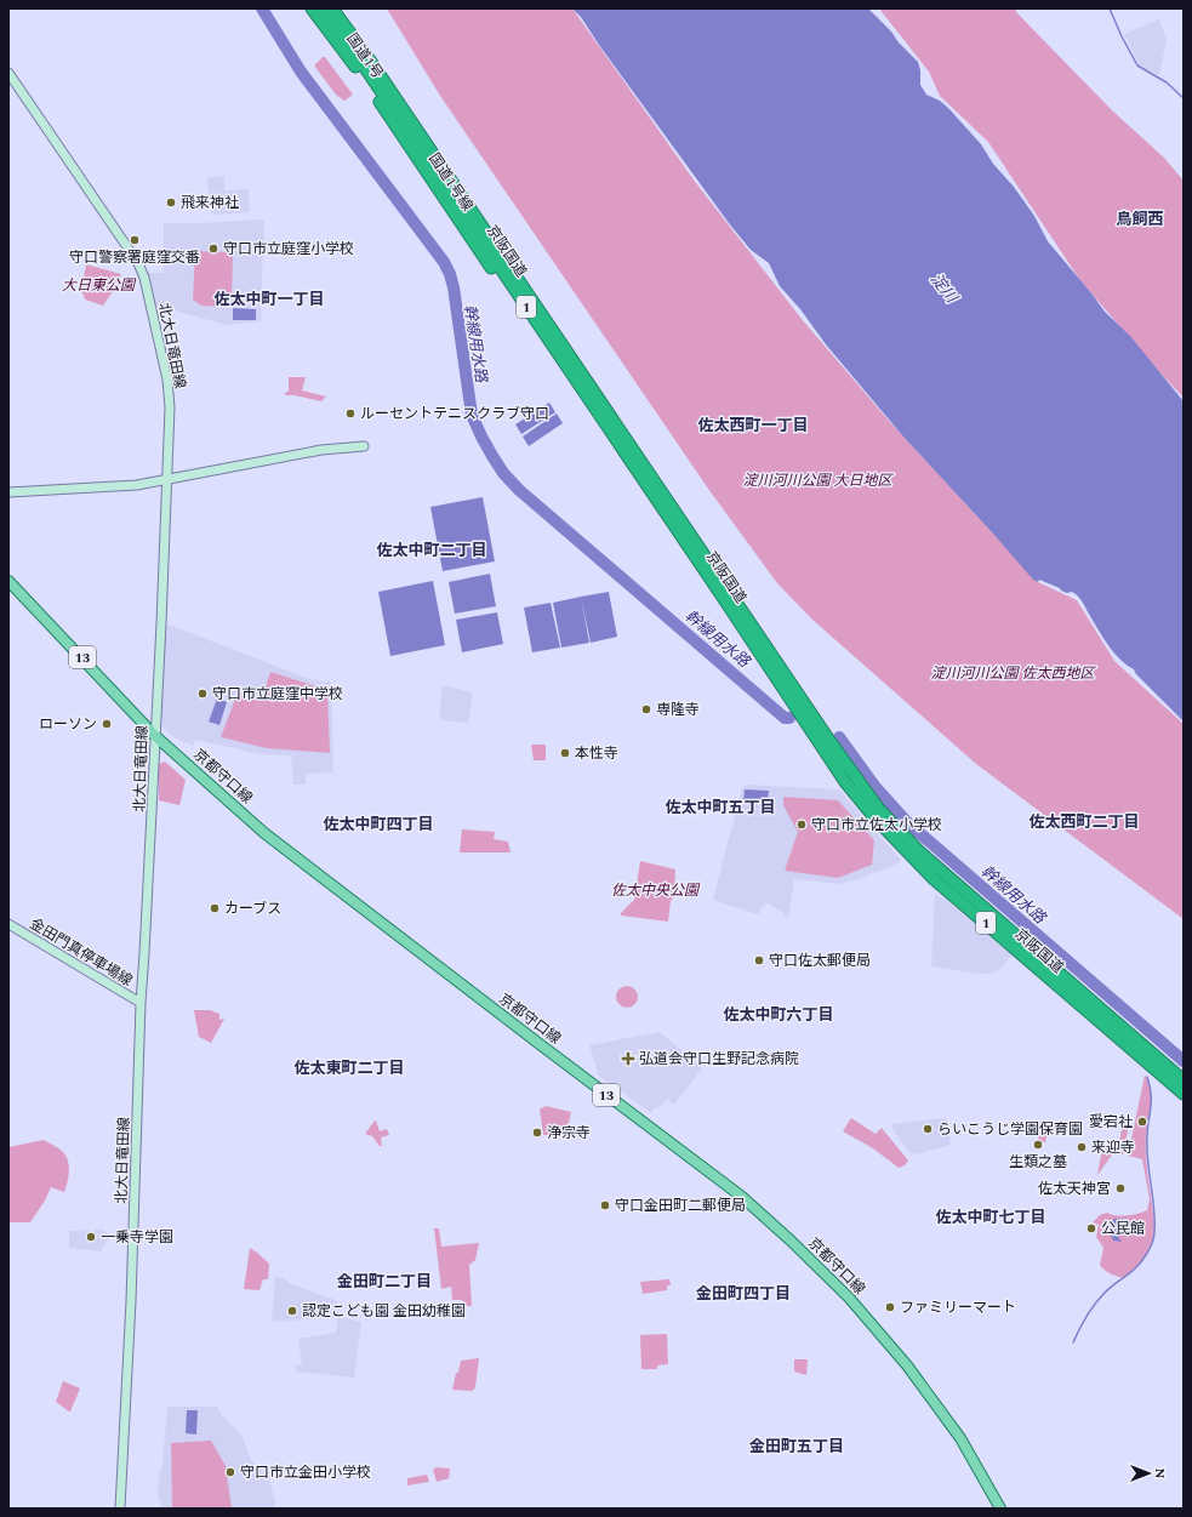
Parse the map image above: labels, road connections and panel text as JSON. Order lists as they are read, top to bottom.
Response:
{
  "streets": {
    "highway": [
      "国道1号",
      "国道1号線",
      "京阪国道",
      "1"
    ],
    "main road": [
      "北大日竜田線",
      "13",
      "京都守口線",
      "金田門真停車場線"
    ]
  },
  "crossings": [
    ["国道1号", "国道1号線"],
    ["国道1号線", "京阪国道"],
    ["北大日竜田線", "京都守口線"],
    ["北大日竜田線", "金田門真停車場線"]
  ],
  "districts": [
    "鳥飼西",
    "佐太中町一丁目",
    "佐太西町一丁目",
    "佐太中町二丁目",
    "佐太中町五丁目",
    "佐太西町二丁目",
    "佐太中町四丁目",
    "佐太中町六丁目",
    "佐太東町二丁目",
    "佐太中町七丁目",
    "金田町二丁目",
    "金田町四丁目",
    "金田町五丁目"
  ],
  "water": ["淀川", "幹線用水路"],
  "parks": [
    "大日東公園",
    "淀川河川公園 大日地区",
    "淀川河川公園 佐太西地区",
    "佐太中央公園"
  ],
  "places": {
    "other": [
      "飛来神社",
      "守口警察署庭窪交番",
      "守口市立庭窪小学校",
      "ルーセントテニスクラブ守口",
      "守口市立庭窪中学校",
      "専隆寺",
      "ローソン",
      "本性寺",
      "守口市立佐太小学校",
      "カーブス",
      "守口佐太郵便局",
      "愛宕社",
      "らいこうじ学園保育園",
      "浄宗寺",
      "生類之墓",
      "来迎寺",
      "佐太天神宮",
      "守口金田町二郵便局",
      "公民館",
      "一乗寺学園",
      "ファミリーマート",
      "認定こども園 金田幼稚園",
      "守口市立金田小学校"
    ],
    "health": ["弘道会守口生野記念病院"]
  },
  "north": "right"
}
